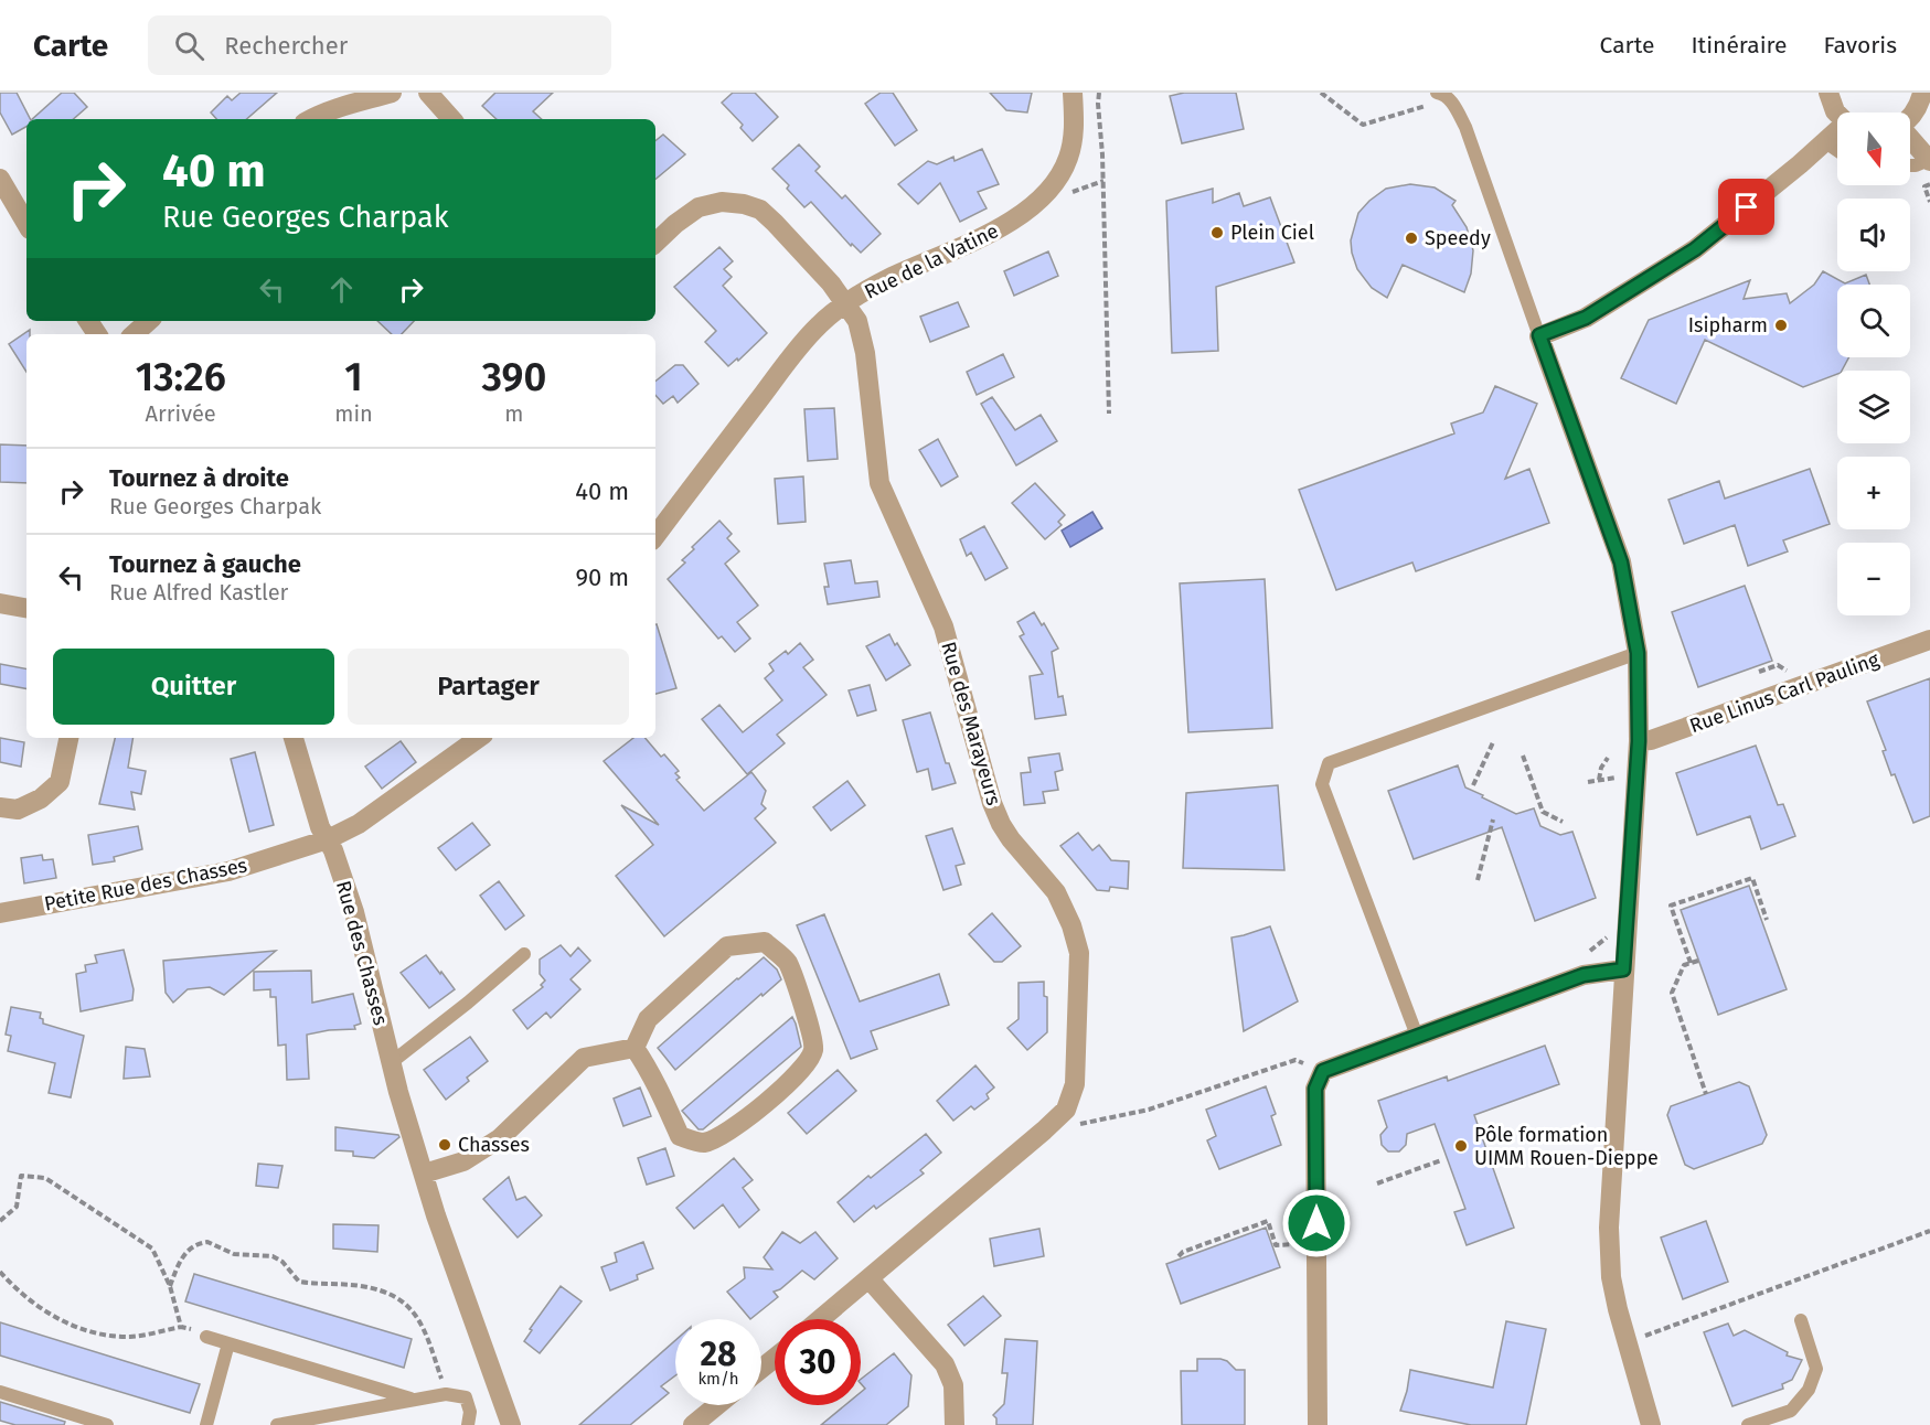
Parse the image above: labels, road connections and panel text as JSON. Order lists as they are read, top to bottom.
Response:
{
  "streets": {
    "street": [
      "Rue de la Vatine",
      "Rue Linus Carl Pauling",
      "Rue des Marayeurs",
      "Petite Rue des Chasses",
      "Rue des Chasses"
    ]
  },
  "crossings": [
    ["Rue de la Vatine", "Rue des Marayeurs"],
    ["Petite Rue des Chasses", "Rue des Chasses"]
  ],
  "places": [
    "Plein Ciel",
    "Speedy",
    "Isipharm",
    "Chasses",
    "Pôle formation UIMM Rouen-Dieppe"
  ],
  "north": "bottom",
  "page": {
    "header": "Carte",
    "search": "Rechercher",
    "nav": ["Carte", "Itinéraire", "Favoris"],
    "map_buttons": ["+", "−"],
    "turn": ["40 m", "Rue Georges Charpak"],
    "eta": [
      "13:26",
      "Arrivée",
      "1",
      "min",
      "390",
      "m"
    ],
    "list": [
      {
        "name": "Tournez à droite",
        "note": "Rue Georges Charpak",
        "value": "40 m"
      },
      {
        "name": "Tournez à gauche",
        "note": "Rue Alfred Kastler",
        "value": "90 m"
      }
    ],
    "buttons": ["Quitter", "Partager"],
    "speed": "28 km/h",
    "limit": "30"
  }
}
